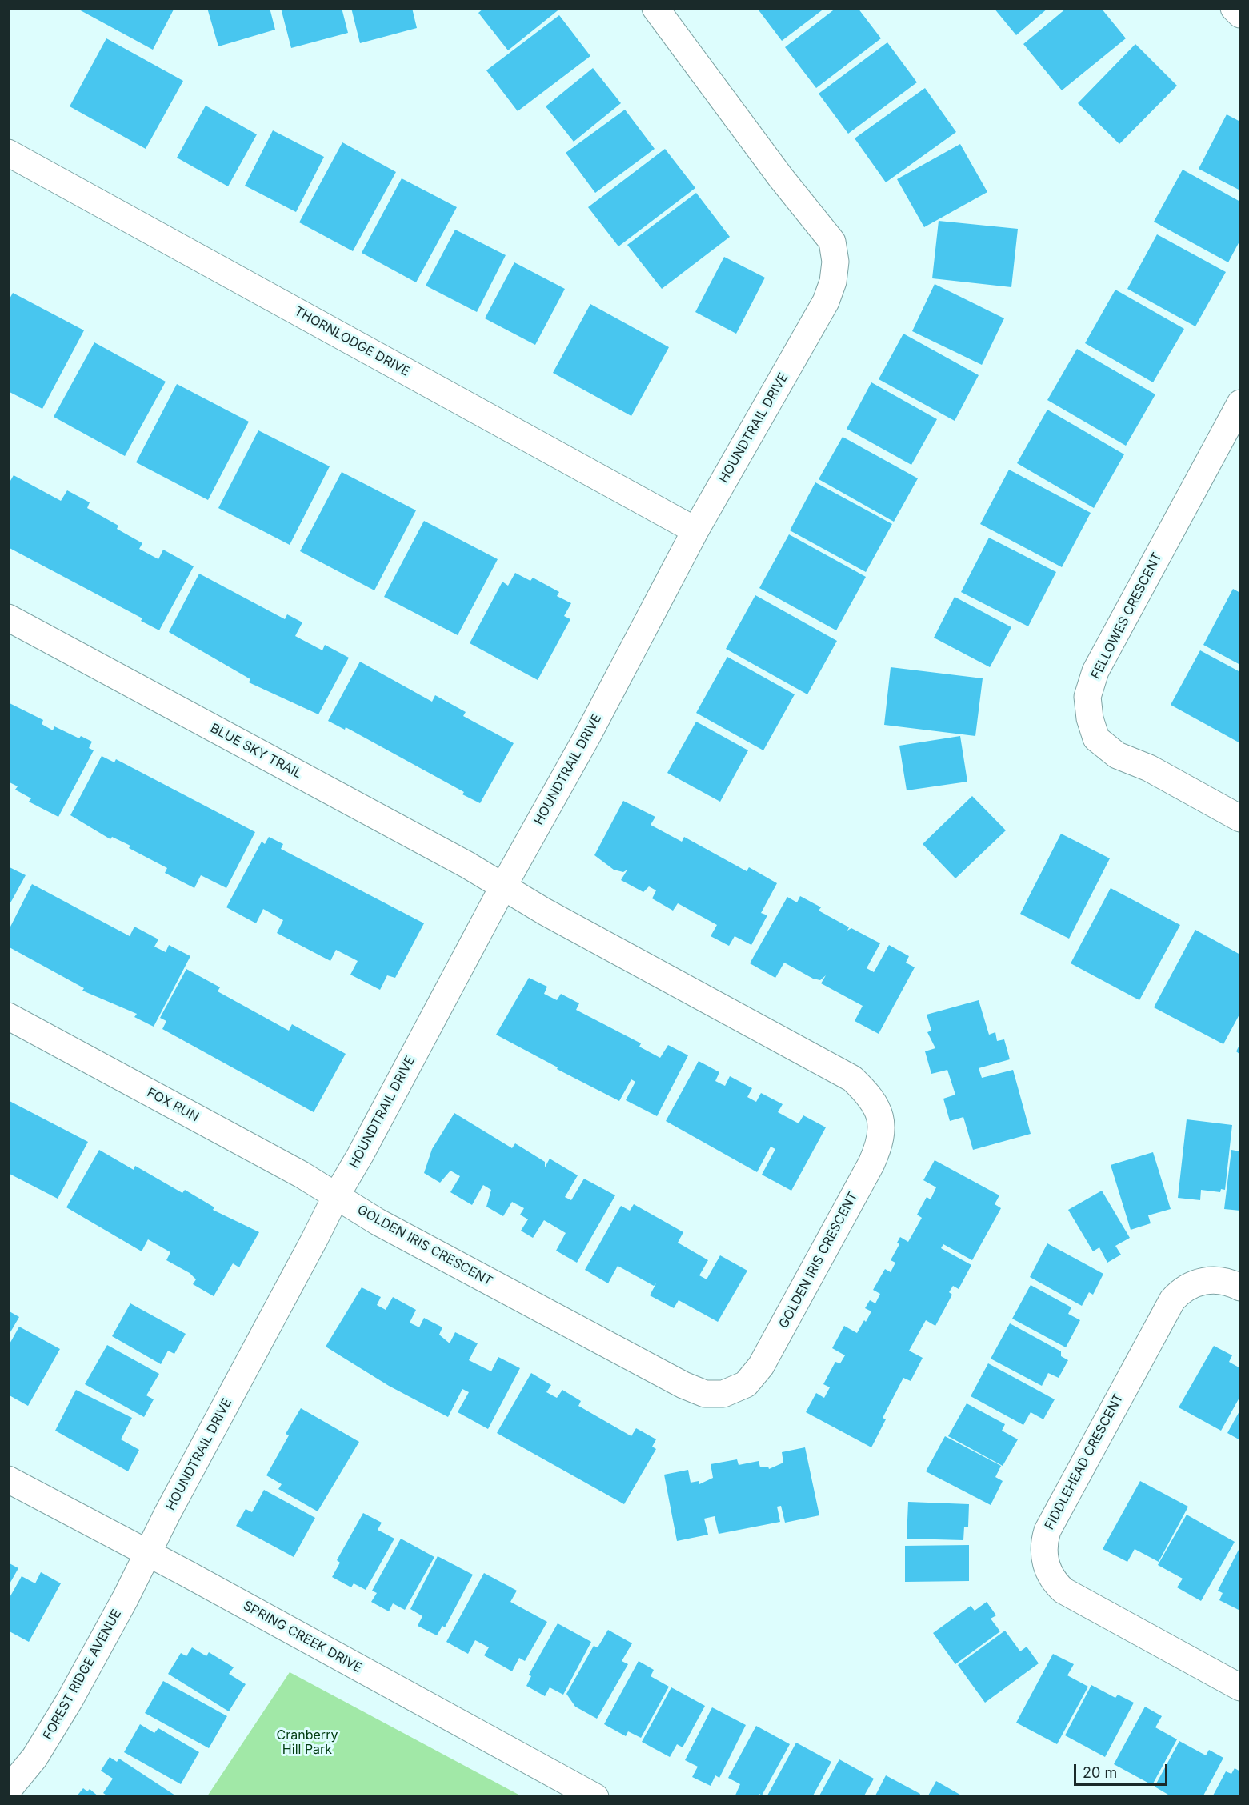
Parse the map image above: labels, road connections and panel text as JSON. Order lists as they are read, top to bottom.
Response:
{
  "streets": {
    "street": [
      "THORNLODGE DRIVE",
      "HOUNDTRAIL DRIVE",
      "FELLOWES CRESCENT",
      "BLUE SKY TRAIL",
      "FOX RUN",
      "GOLDEN IRIS CRESCENT",
      "FIDDLEHEAD CRESCENT",
      "SPRING CREEK DRIVE",
      "FOREST RIDGE AVENUE"
    ]
  },
  "crossings": [
    ["THORNLODGE DRIVE", "HOUNDTRAIL DRIVE"],
    ["HOUNDTRAIL DRIVE", "BLUE SKY TRAIL"],
    ["HOUNDTRAIL DRIVE", "FOX RUN"],
    ["HOUNDTRAIL DRIVE", "GOLDEN IRIS CRESCENT"],
    ["HOUNDTRAIL DRIVE", "SPRING CREEK DRIVE"],
    ["HOUNDTRAIL DRIVE", "FOREST RIDGE AVENUE"],
    ["BLUE SKY TRAIL", "GOLDEN IRIS CRESCENT"],
    ["FOX RUN", "GOLDEN IRIS CRESCENT"],
    ["SPRING CREEK DRIVE", "FOREST RIDGE AVENUE"]
  ],
  "parks": ["Cranberry Hill Park"],
  "scale_bar": "20 m"
}
